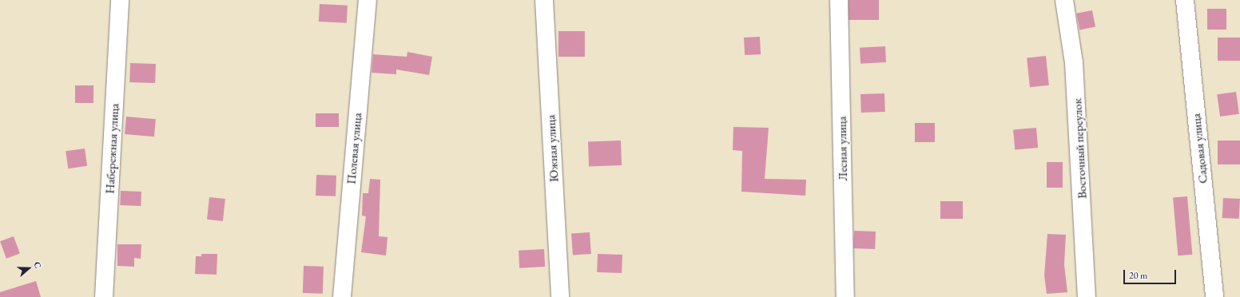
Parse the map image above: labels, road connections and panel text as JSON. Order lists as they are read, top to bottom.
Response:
{
  "streets": {
    "street": [
      "Набережная улица",
      "Полевая улица",
      "Южная улица",
      "Лесная улица",
      "Восточный переулок",
      "Садовая улица"
    ]
  },
  "scale_bar": "20 m",
  "north": "right"
}
